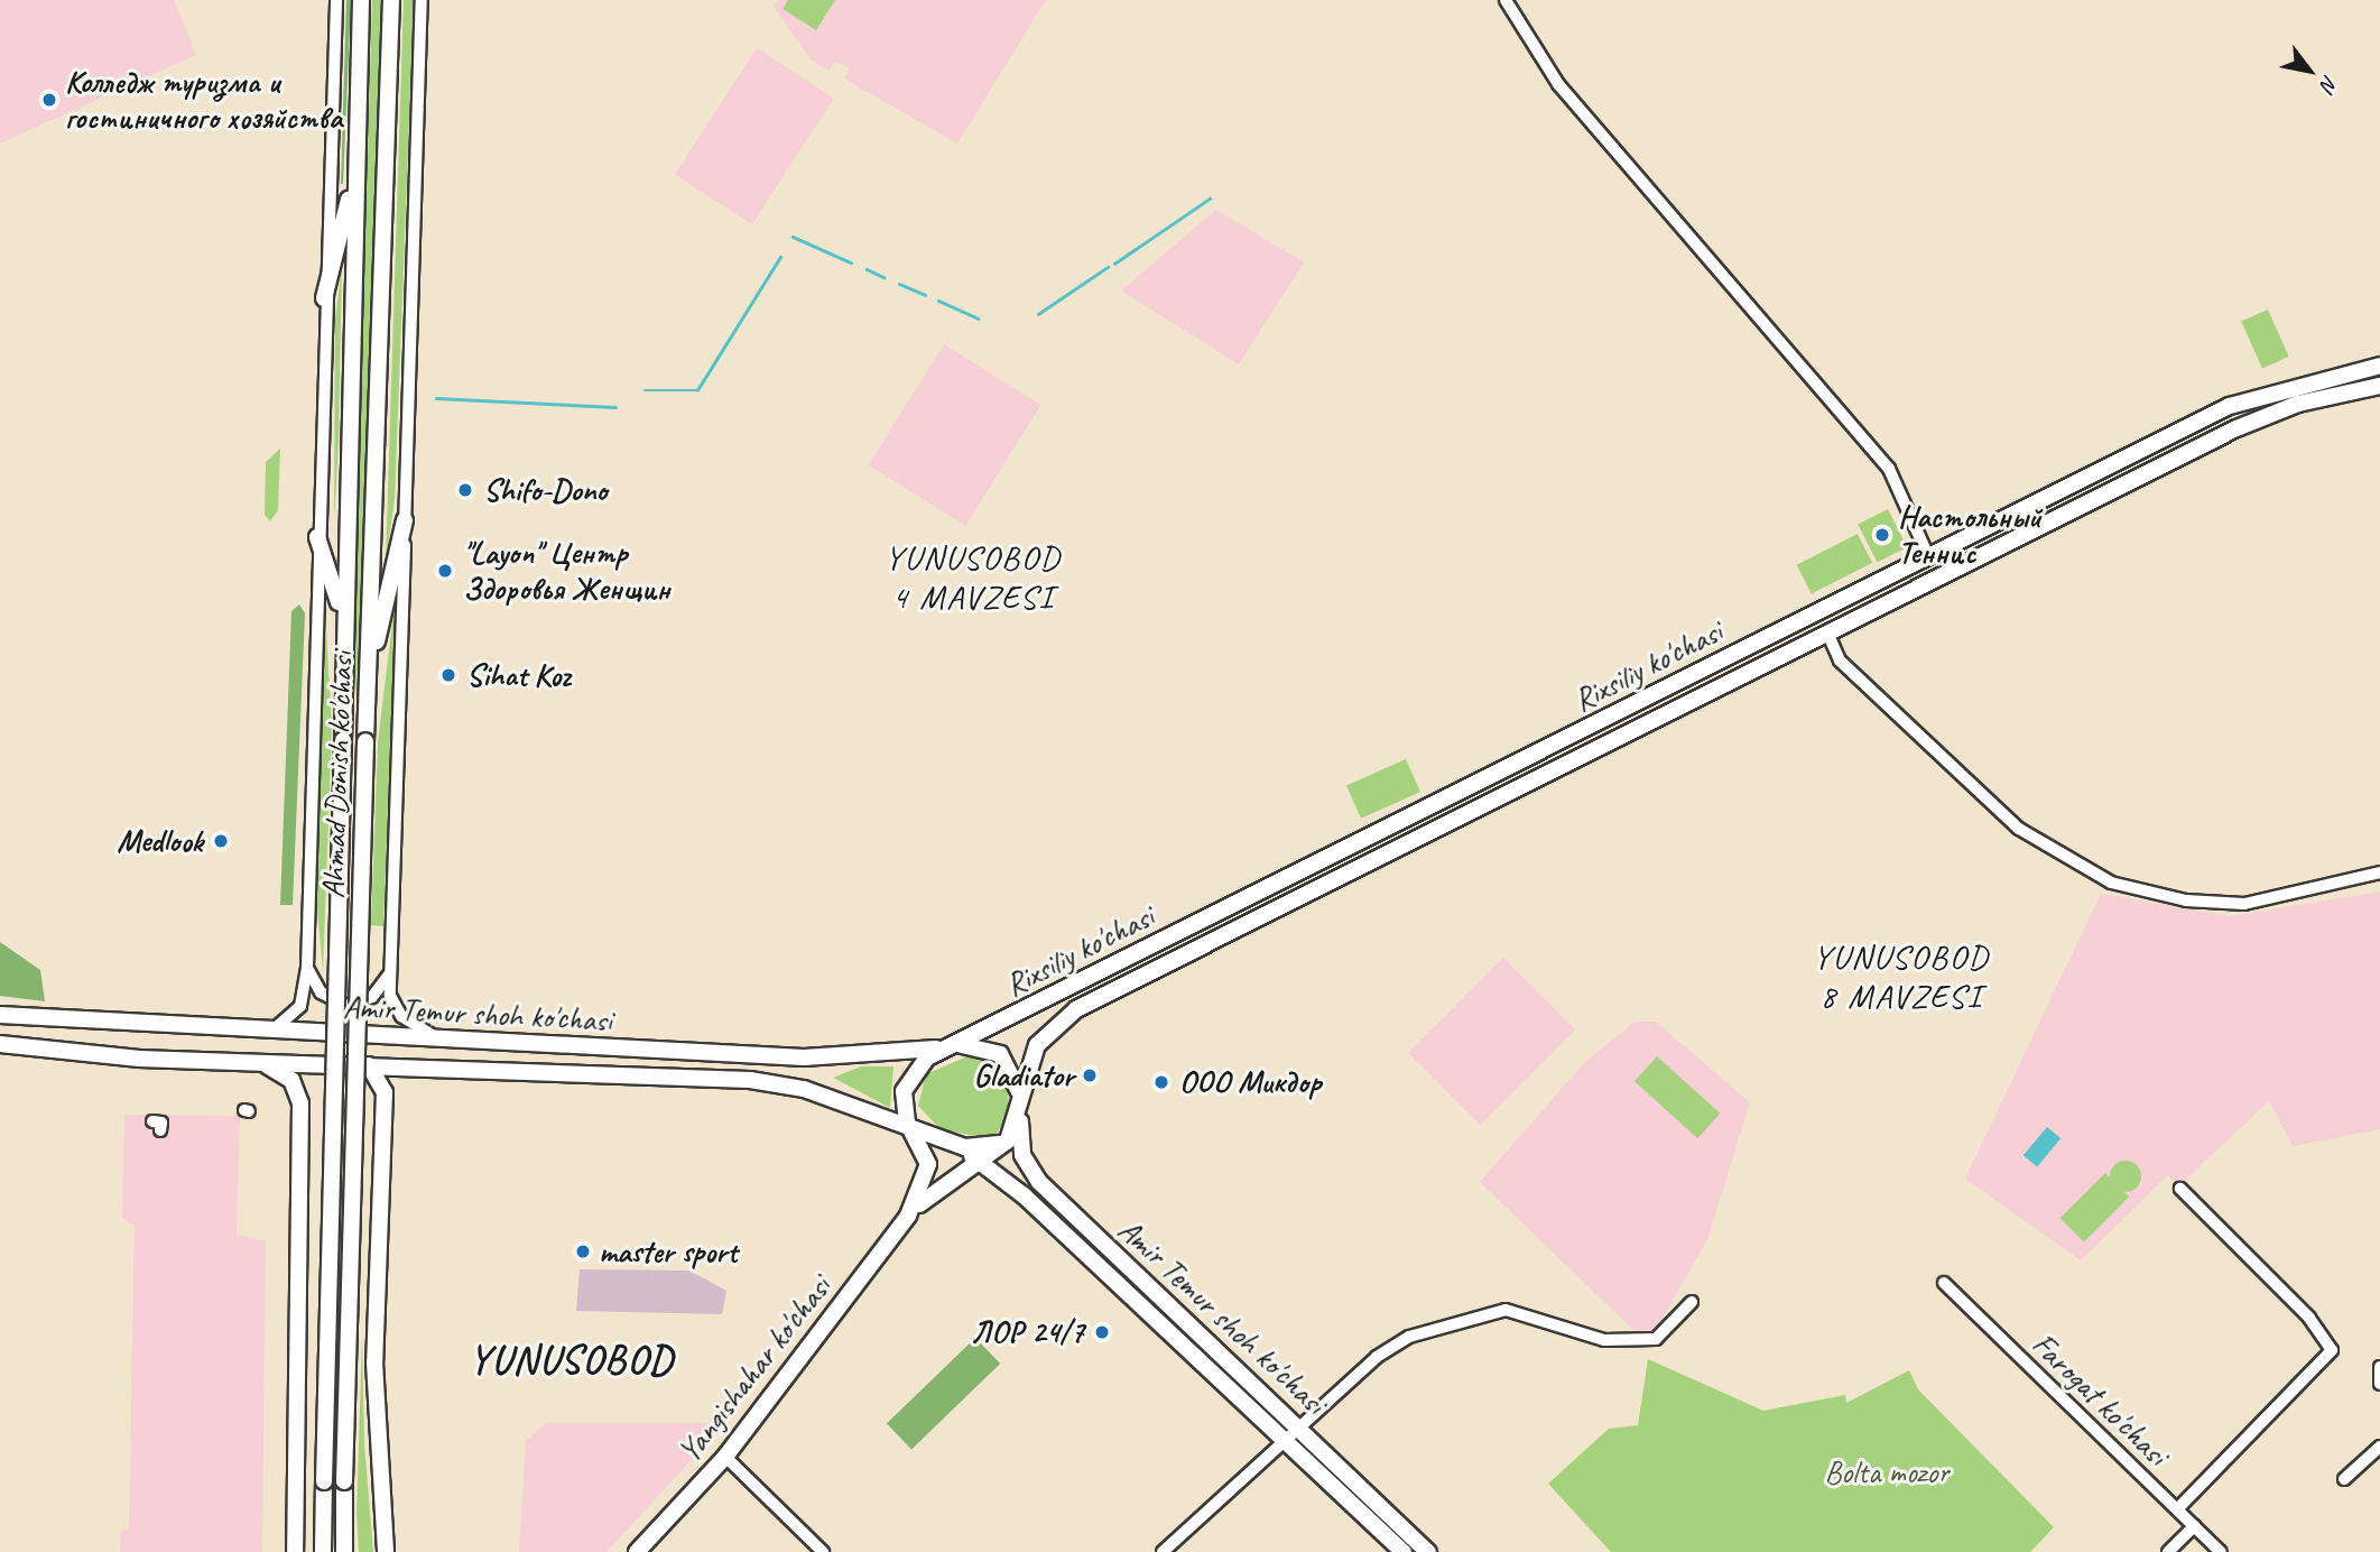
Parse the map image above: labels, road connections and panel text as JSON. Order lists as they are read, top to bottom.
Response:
{
  "streets": {
    "main road": [
      "Rixsiliy ko'chasi",
      "Ahmad Donish ko'chasi",
      "Amir Temur shoh ko'chasi",
      "Yangishahar ko'chasi"
    ],
    "street": ["Farogat ko'chasi"]
  },
  "crossings": [
    ["Rixsiliy ko'chasi", "Amir Temur shoh ko'chasi"],
    ["Rixsiliy ko'chasi", "Yangishahar ko'chasi"],
    ["Ahmad Donish ko'chasi", "Amir Temur shoh ko'chasi"],
    ["Amir Temur shoh ko'chasi", "Yangishahar ko'chasi"]
  ],
  "districts": ["YUNUSOBOD 4 MAVZESI", "YUNUSOBOD 8 MAVZESI", "YUNUSOBOD"],
  "parks": ["Bolta mozor"],
  "places": [
    "Колледж туризма и гостиничного хозяйства",
    "Shifo-Dono",
    "Настольный Теннис",
    "\"Layon\" Центр Здоровья Женщин",
    "Sihat Koz",
    "Medlook",
    "Gladiator",
    "ООО Микдор",
    "master sport",
    "ЛОР 24/7"
  ],
  "north": "bottom right"
}
